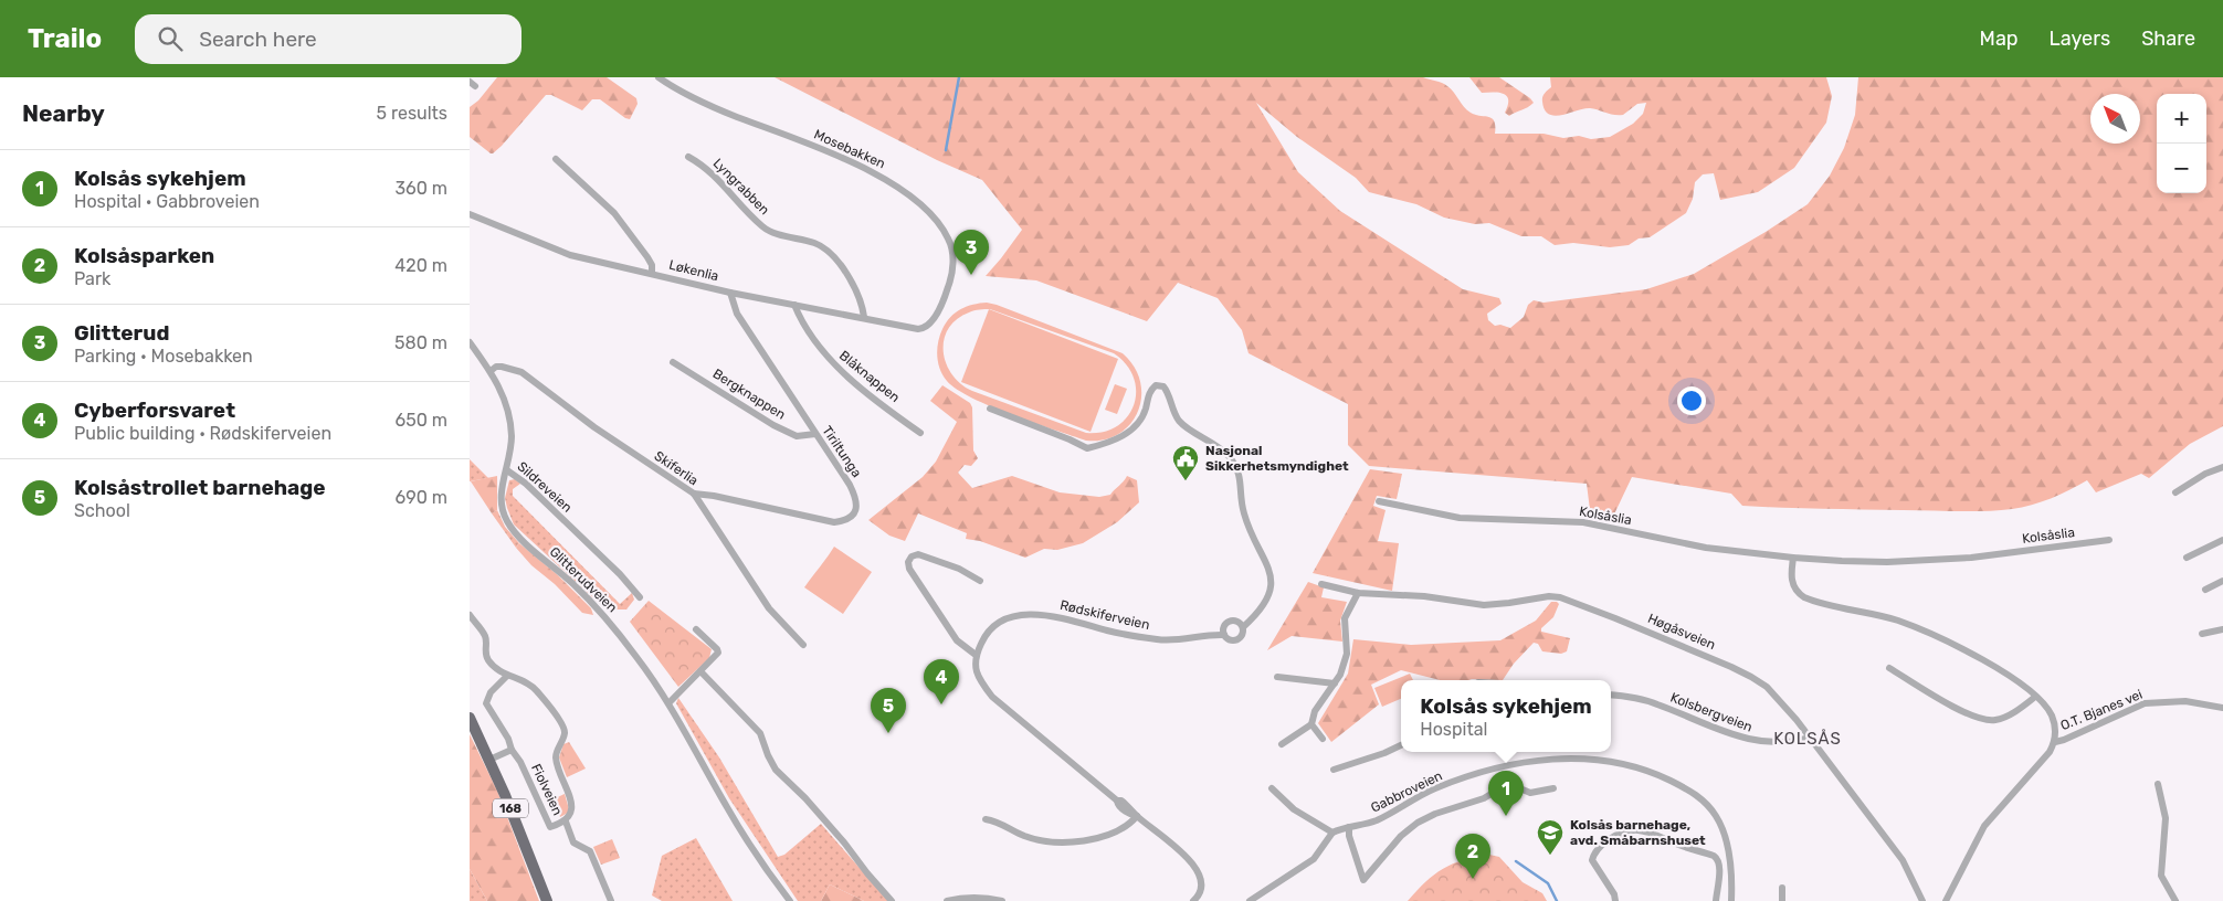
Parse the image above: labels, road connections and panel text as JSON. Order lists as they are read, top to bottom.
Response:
{
  "streets": {
    "main road": ["168"],
    "street": [
      "Mosebakken",
      "Lyngrabben",
      "Løkenlia",
      "Blåknappen",
      "Bergknappen",
      "Tiriltunga",
      "Skiferlia",
      "Sildreveien",
      "Kolsåslia",
      "Glitterudveien",
      "Rødskiferveien",
      "Høgåsveien",
      "O.T. Bjanes vei",
      "Kolsbergveien",
      "Fiolveien",
      "Gabbroveien"
    ]
  },
  "crossings": [
    ["Mosebakken", "Løkenlia"],
    ["Lyngrabben", "Løkenlia"],
    ["Løkenlia", "Blåknappen"],
    ["Løkenlia", "Tiriltunga"],
    ["Bergknappen", "Tiriltunga"],
    ["Tiriltunga", "Skiferlia"],
    ["Skiferlia", "Sildreveien"],
    ["Sildreveien", "Glitterudveien"],
    ["Høgåsveien", "Kolsbergveien"]
  ],
  "districts": ["KOLSÅS"],
  "places": {
    "public building": ["Nasjonal Sikkerhetsmyndighet"],
    "school or university": ["Kolsås barnehage, avd. Småbarnshuset"]
  },
  "north": "top left",
  "page": {
    "header": "Trailo",
    "search": "Search here",
    "nav": ["Map", "Layers", "Share"],
    "heading": ["Nearby", "5 results"],
    "map_buttons": ["+", "−"],
    "list": [
      {
        "mark": "1",
        "name": "Kolsås sykehjem",
        "note": "Hospital · Gabbroveien",
        "value": "360 m"
      },
      {
        "mark": "2",
        "name": "Kolsåsparken",
        "note": "Park",
        "value": "420 m"
      },
      {
        "mark": "3",
        "name": "Glitterud",
        "note": "Parking · Mosebakken",
        "value": "580 m"
      },
      {
        "mark": "4",
        "name": "Cyberforsvaret",
        "note": "Public building · Rødskiferveien",
        "value": "650 m"
      },
      {
        "mark": "5",
        "name": "Kolsåstrollet barnehage",
        "note": "School",
        "value": "690 m"
      }
    ],
    "pins": [
      "3",
      "4",
      "5",
      "1",
      "2"
    ],
    "popup": ["Kolsås sykehjem", "Hospital"]
  }
}
